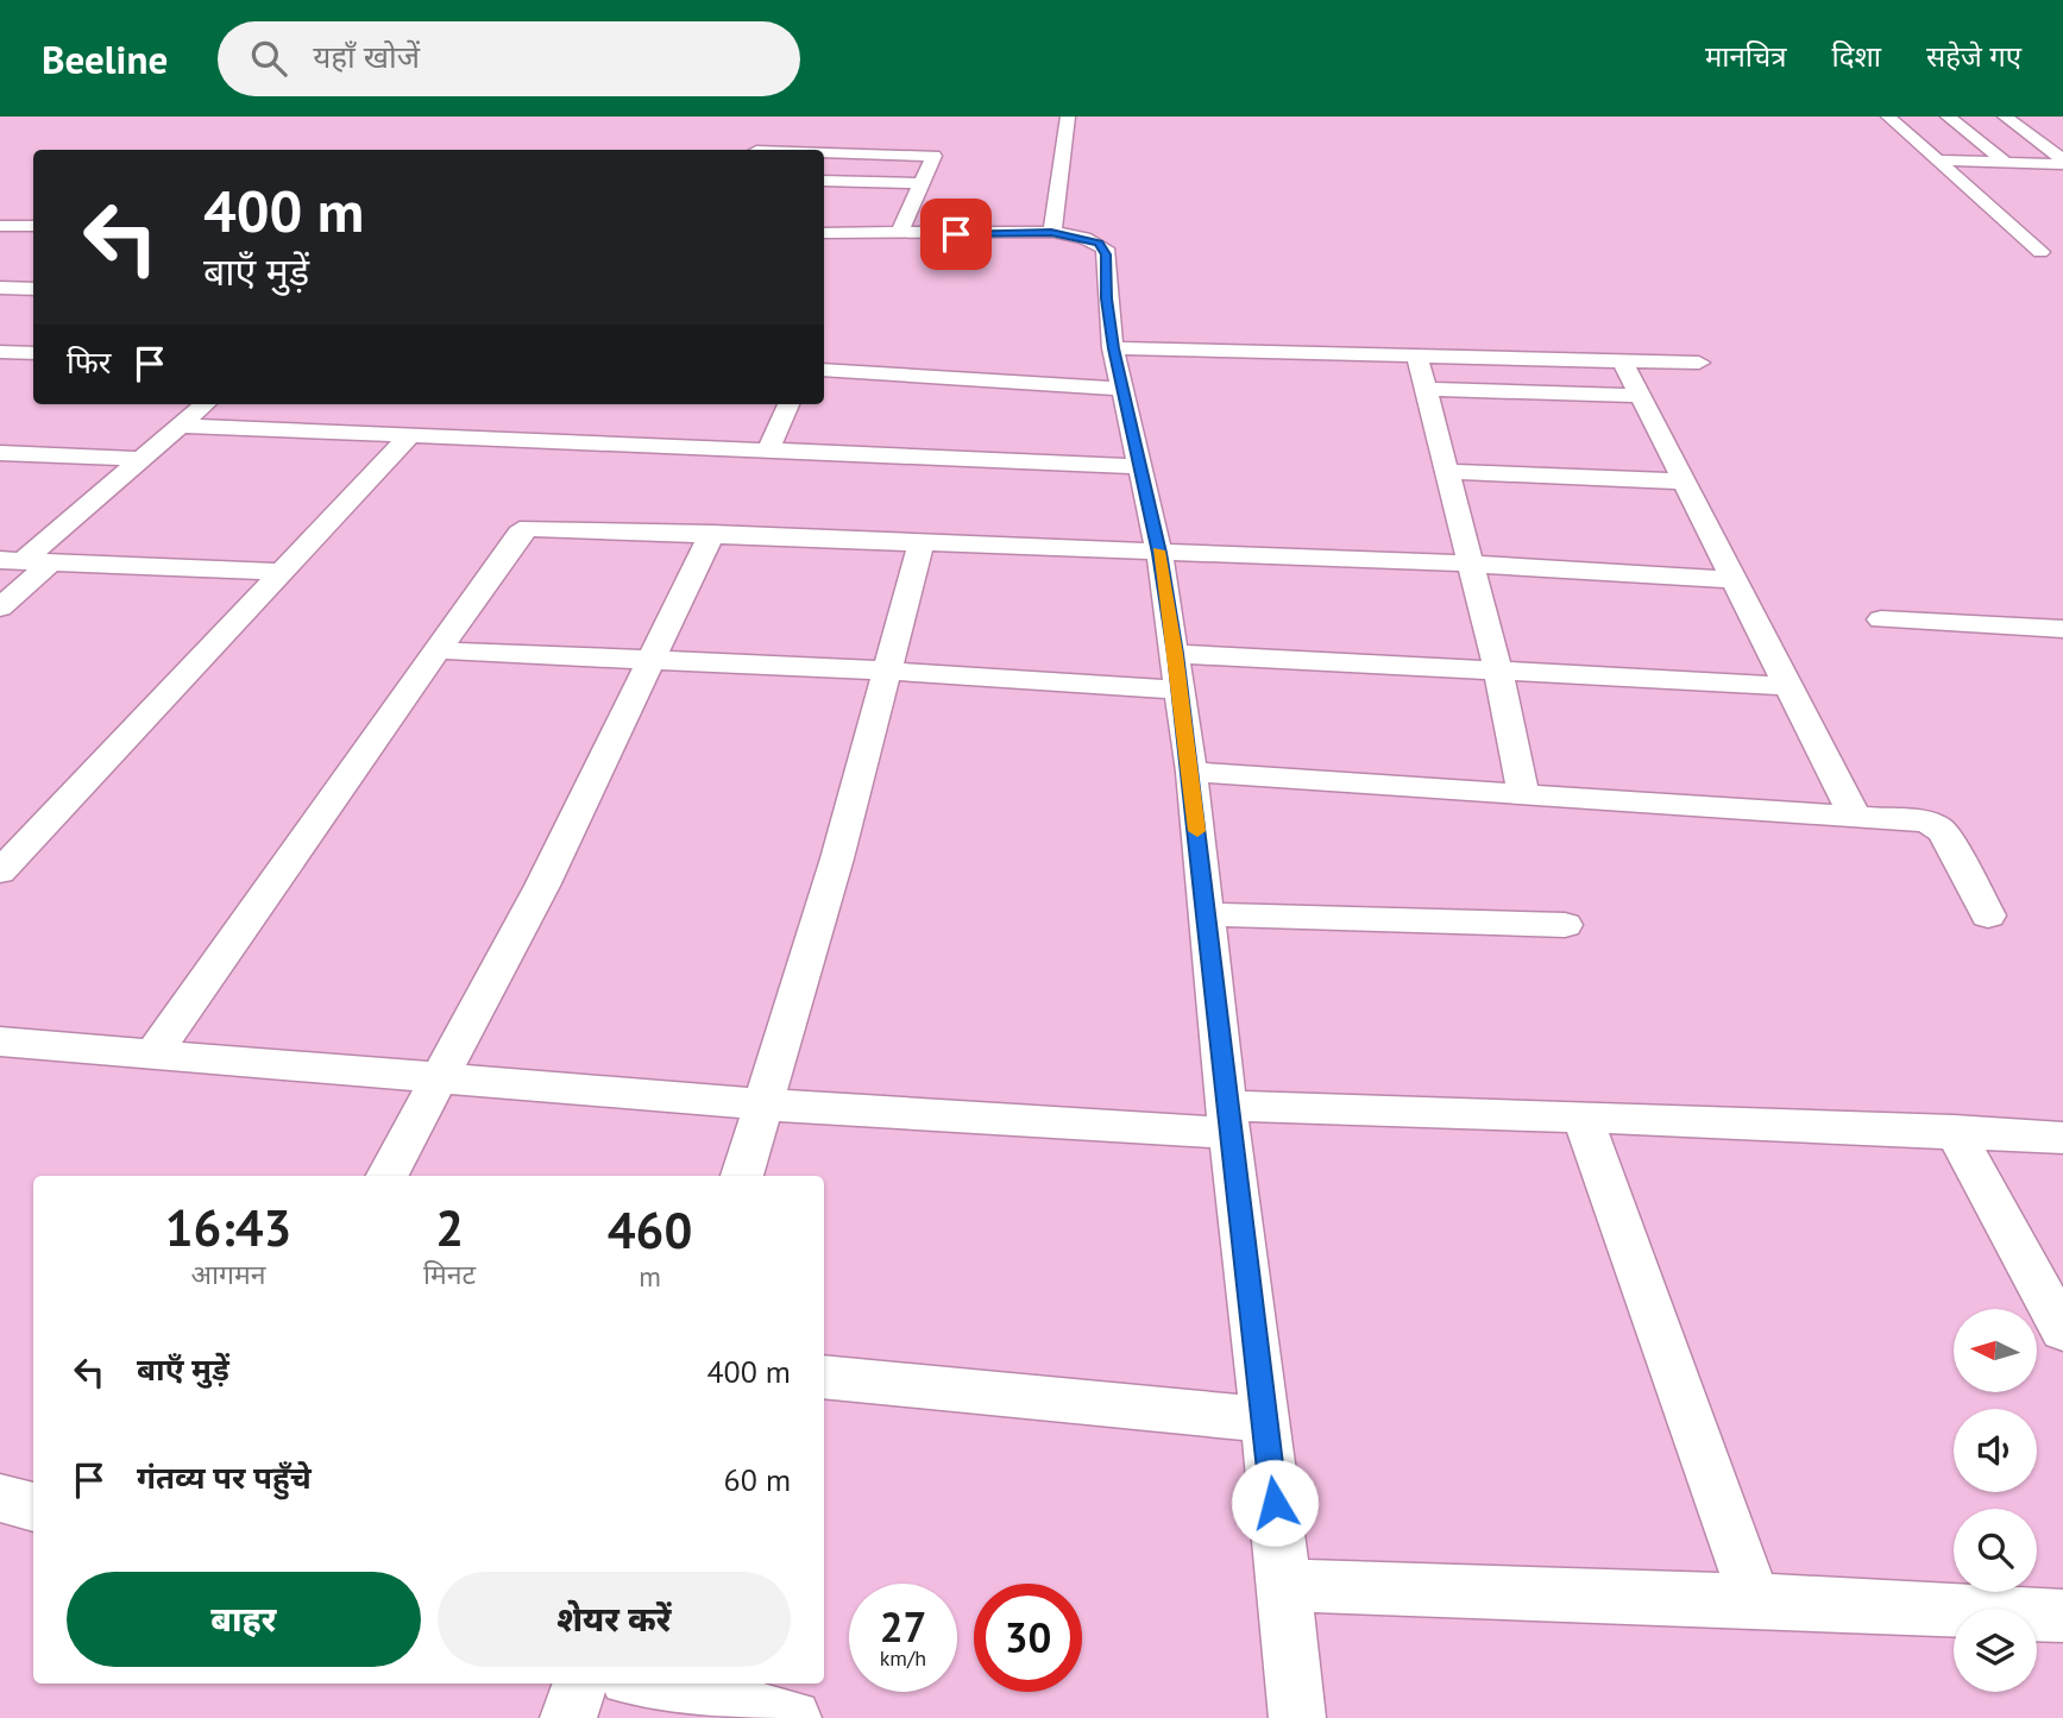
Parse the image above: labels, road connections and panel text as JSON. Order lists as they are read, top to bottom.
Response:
{
  "north": "left",
  "page": {
    "header": "Beeline",
    "search": "यहाँ खोजें",
    "nav": ["मानचित्र", "दिशा", "सहेजे गए"],
    "turn": ["400 m", "बाएँ मुड़ें"],
    "then": "फिर",
    "eta": [
      "16:43",
      "आगमन",
      "2",
      "मिनट",
      "460",
      "m"
    ],
    "list": [
      {
        "name": "बाएँ मुड़ें",
        "value": "400 m"
      },
      {
        "name": "गंतव्य पर पहुँचे",
        "value": "60 m"
      }
    ],
    "buttons": ["बाहर", "शेयर करें"],
    "speed": "27 km/h",
    "limit": "30"
  }
}
